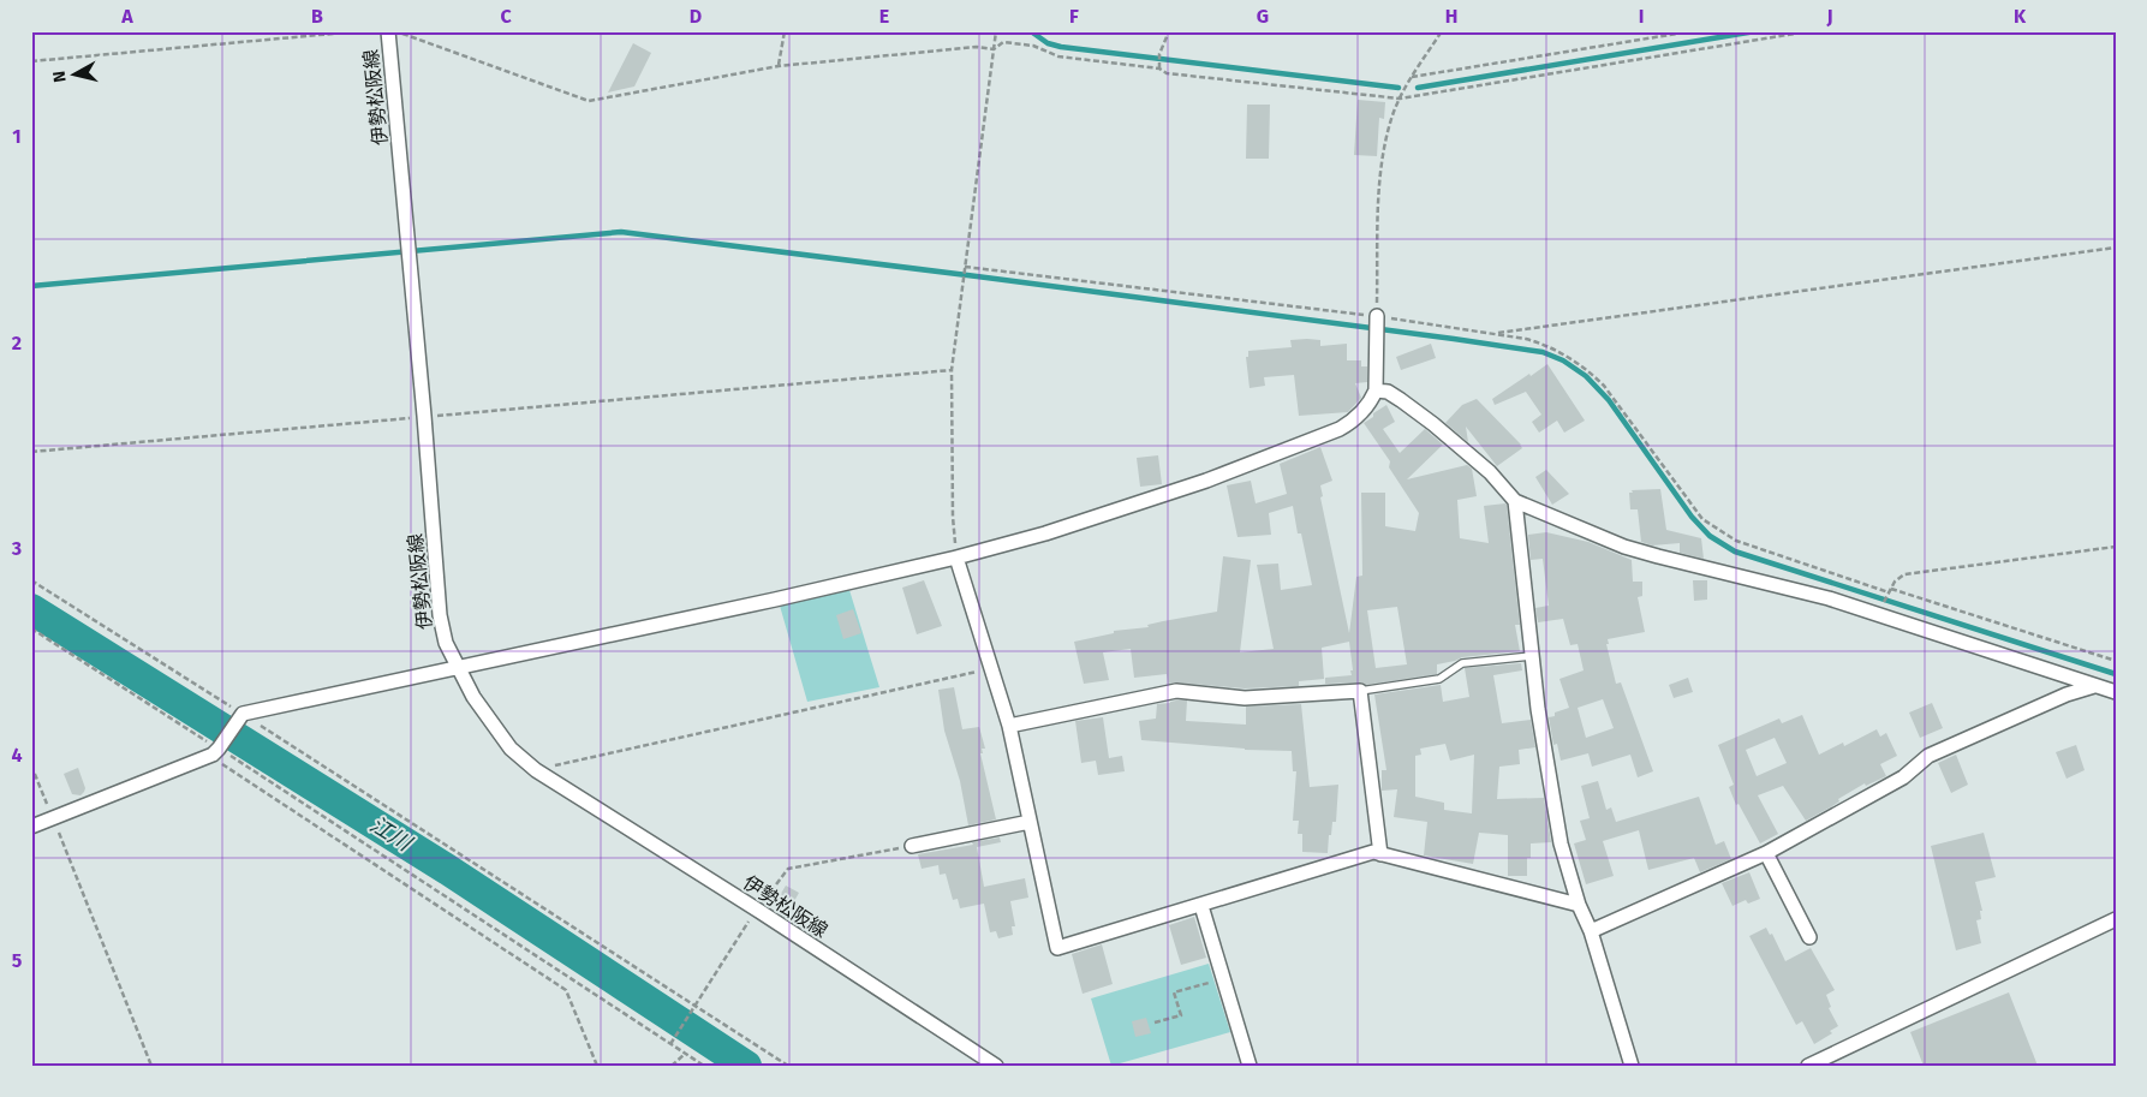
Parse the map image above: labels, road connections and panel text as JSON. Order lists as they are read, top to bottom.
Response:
{
  "streets": {
    "street": ["伊勢松阪線"]
  },
  "water": ["江川"],
  "north": "left",
  "grid": {
    "columns": [
      "A",
      "B",
      "C",
      "D",
      "E",
      "F",
      "G",
      "H",
      "I",
      "J",
      "K"
    ],
    "rows": [
      "1",
      "2",
      "3",
      "4",
      "5"
    ]
  }
}
